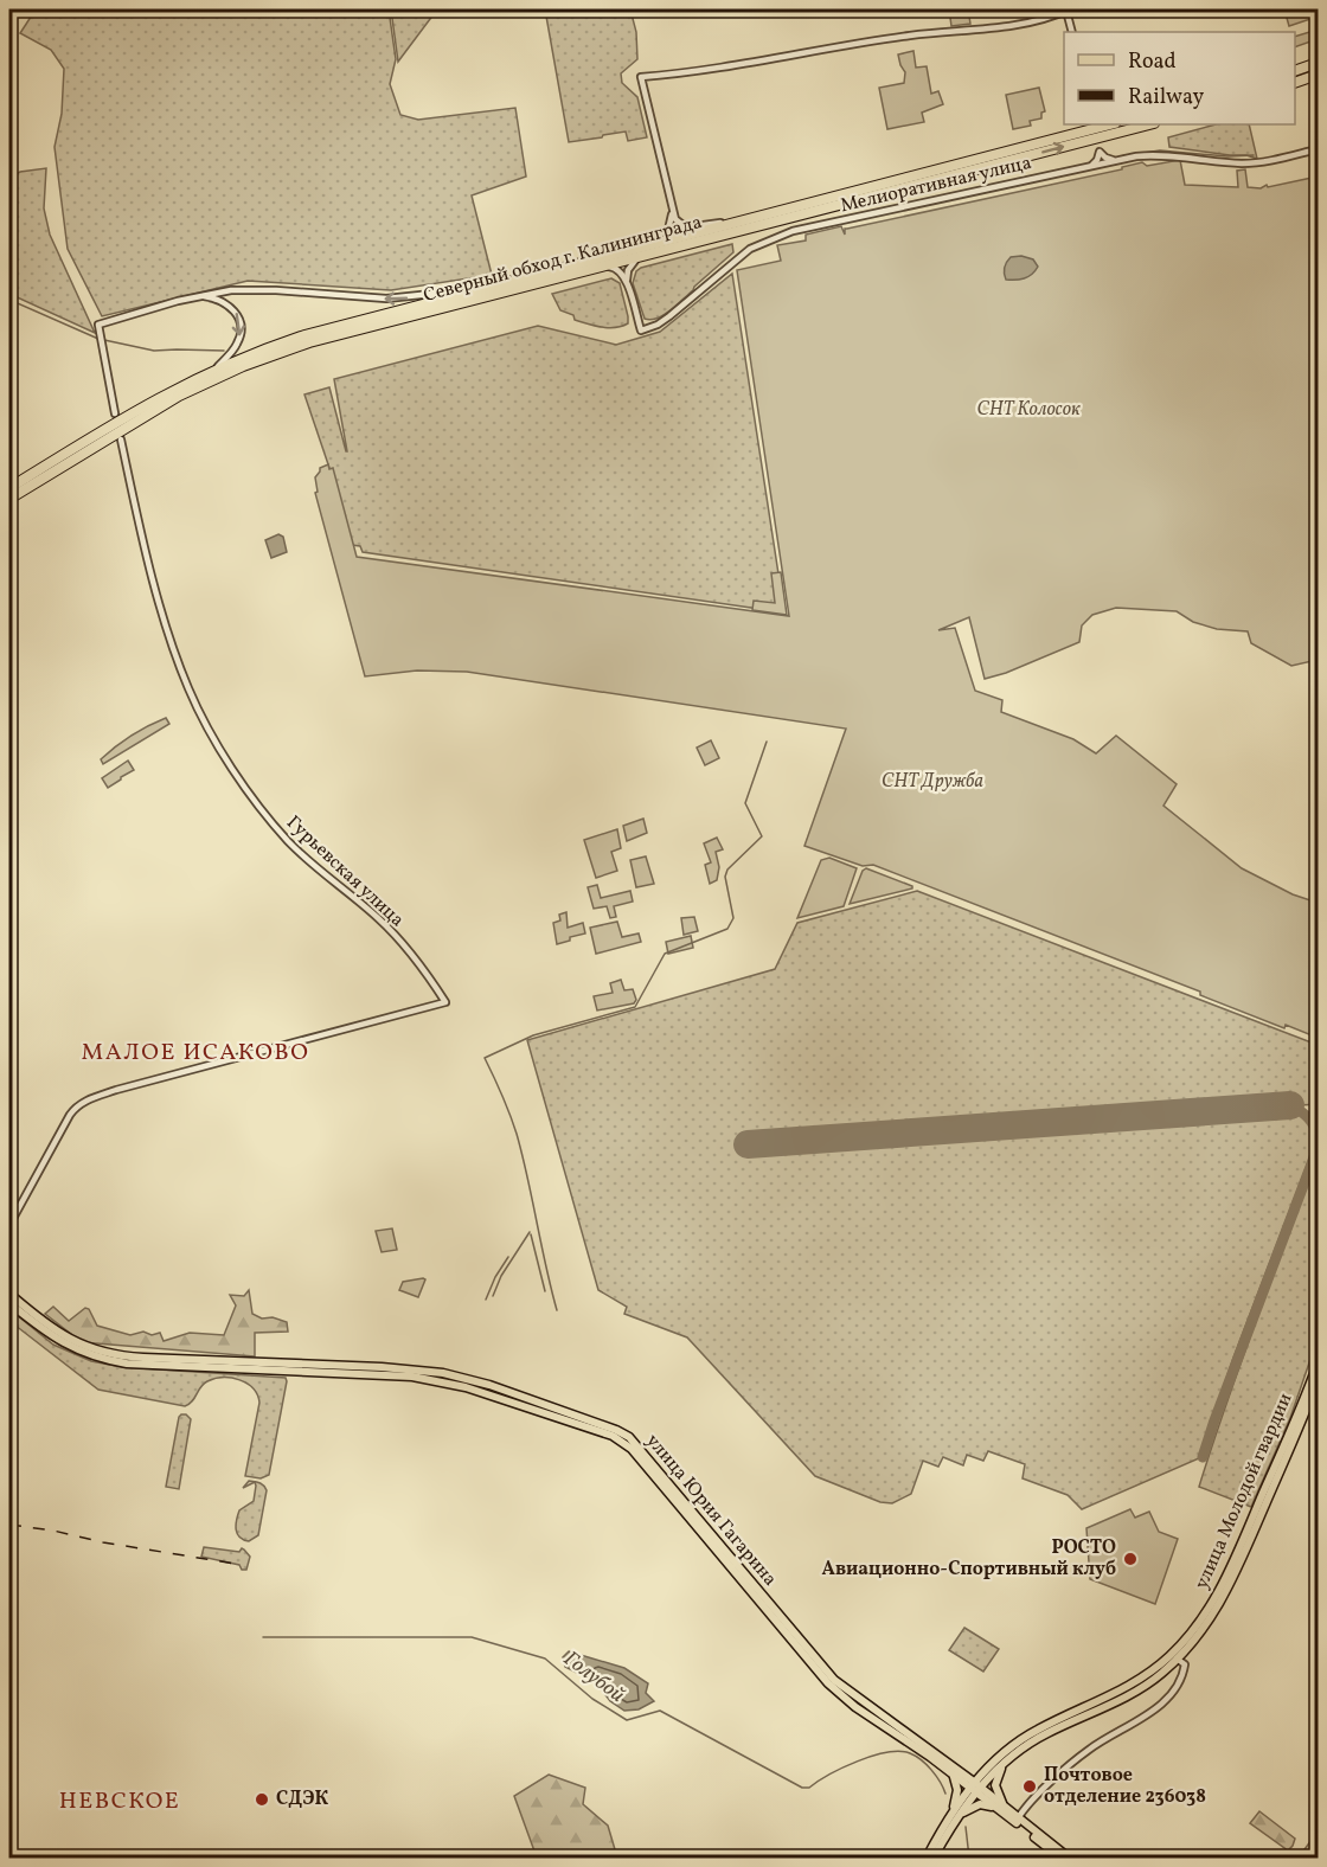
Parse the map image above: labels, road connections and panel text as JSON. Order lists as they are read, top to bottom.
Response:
{
  "streets": {
    "highway": ["Северный обход г. Калининграда"],
    "main road": ["улица Молодой гвардии", "улица Юрия Гагарина"],
    "street": ["Мелиоративная улица", "Гурьевская улица"]
  },
  "districts": ["МАЛОЕ ИСАКОВО", "НЕВСКОЕ"],
  "water": ["Голубой"],
  "parks": ["СНТ Колосок", "СНТ Дружба"],
  "places": ["РОСТО Авиационно-Спортивный клуб", "Почтовое отделение 236038", "СДЭК"],
  "legend": ["Road", "Railway"]
}
